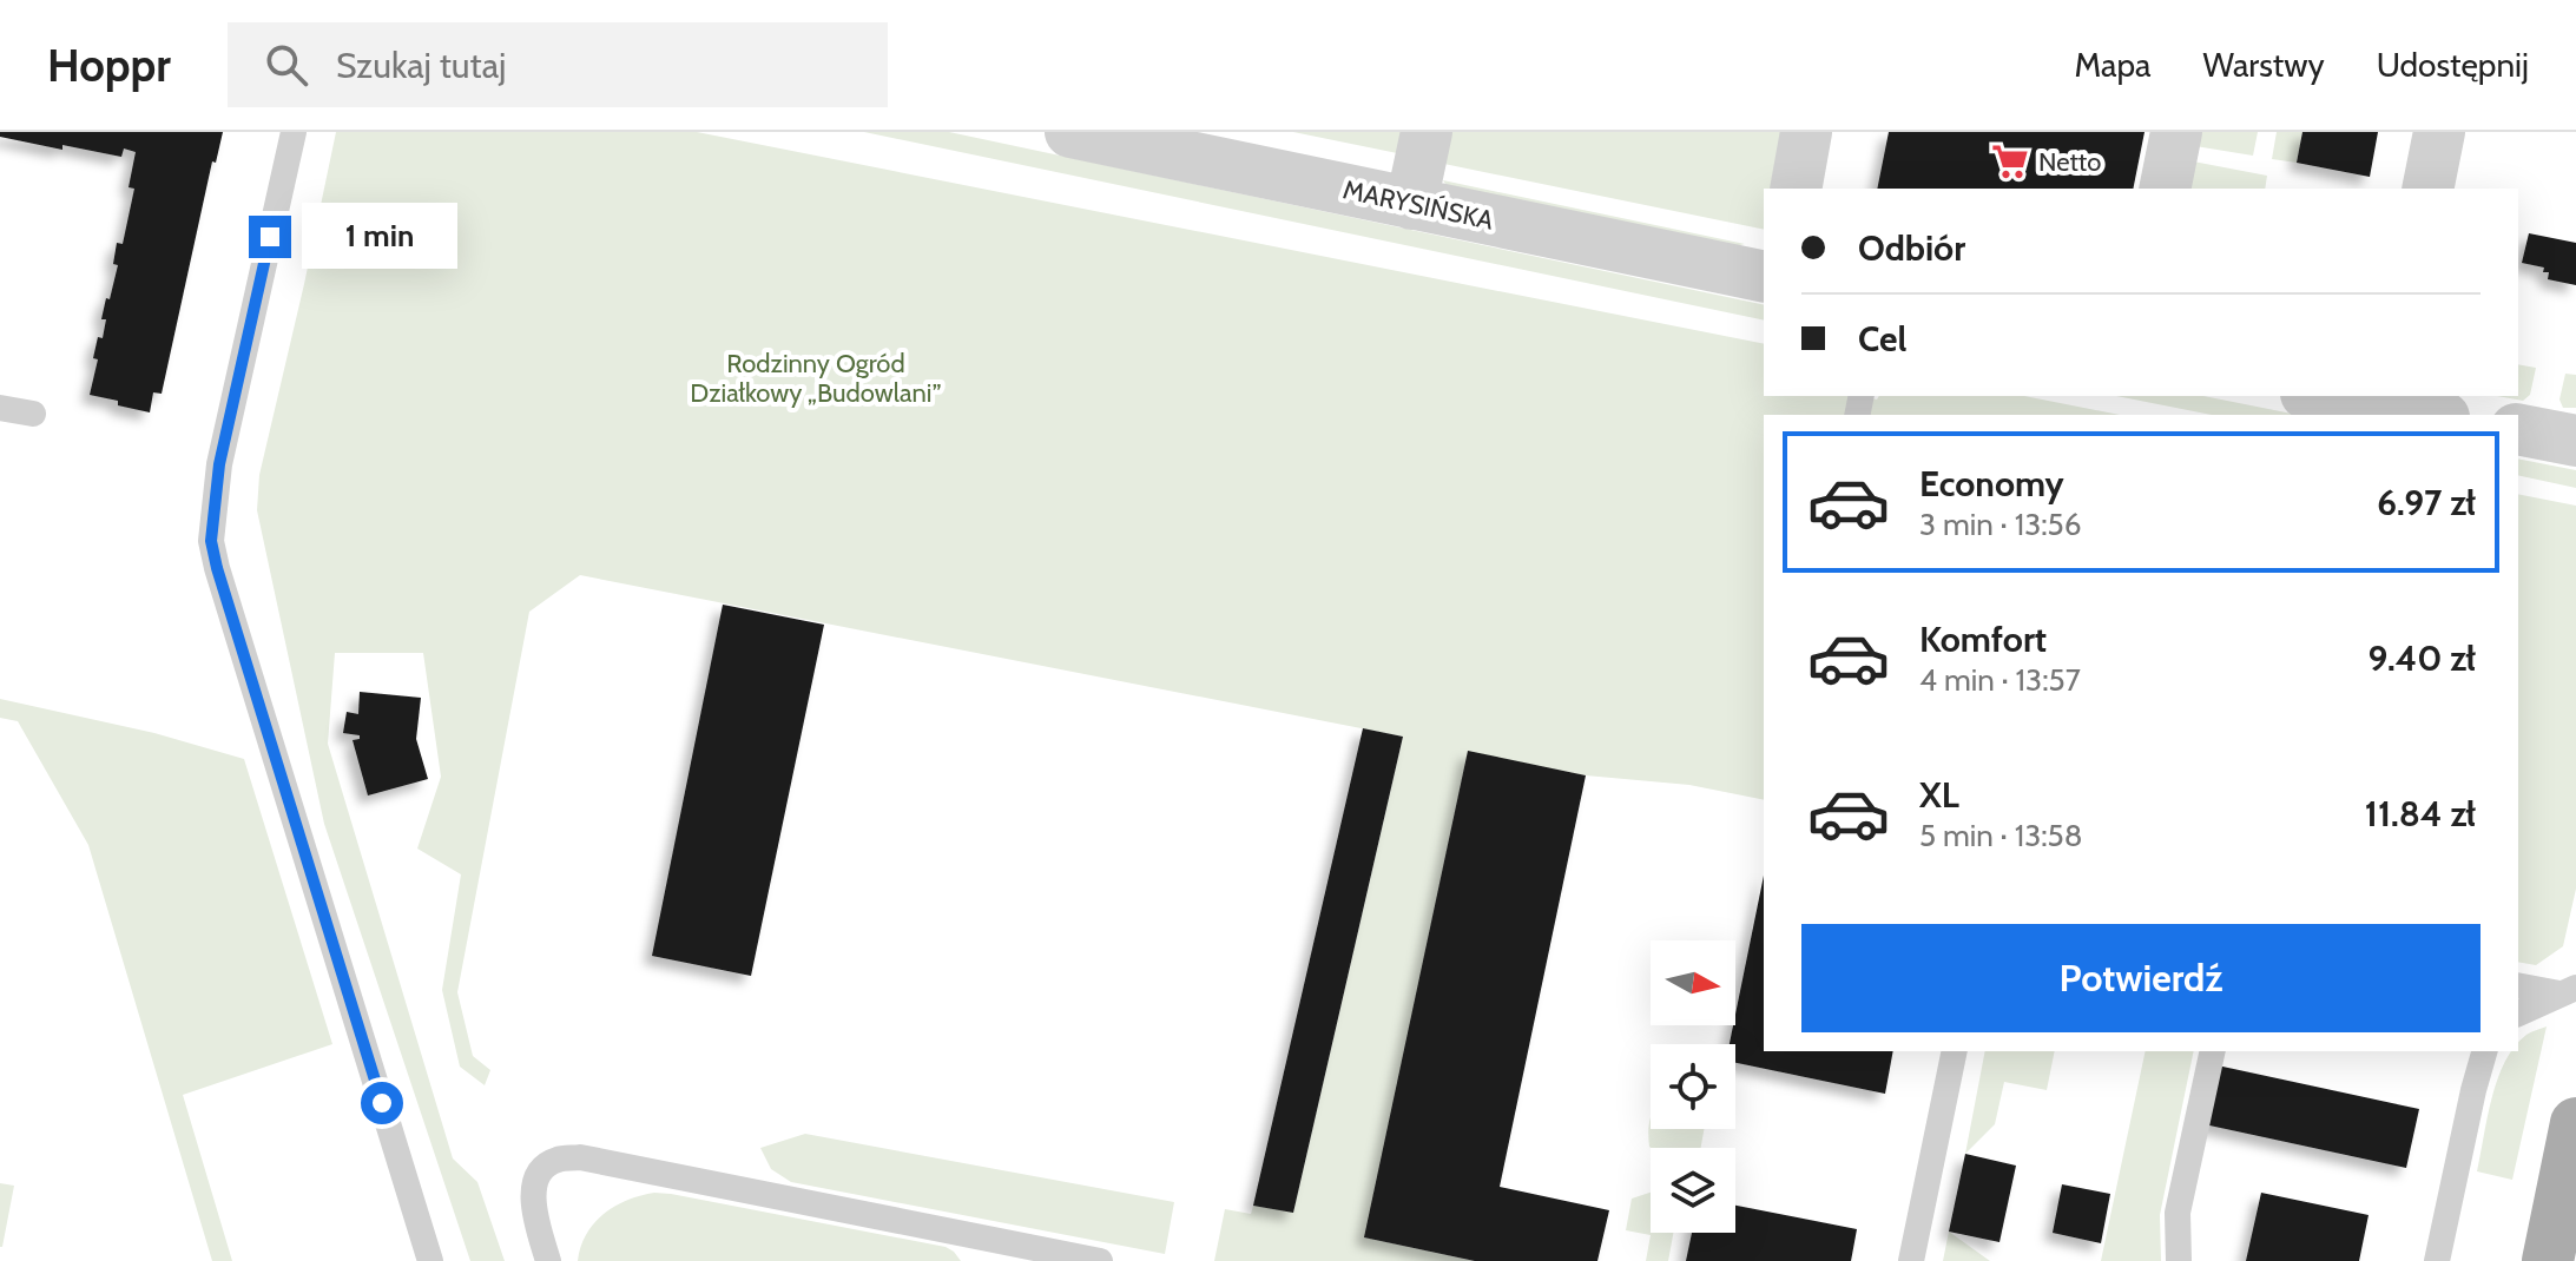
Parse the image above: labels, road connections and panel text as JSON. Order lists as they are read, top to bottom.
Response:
{
  "streets": {
    "street": ["MARYSIŃSKA"]
  },
  "parks": ["Rodzinny Ogród Działkowy „Budowlani”"],
  "places": {
    "supermarket": ["Netto"]
  },
  "north": "right",
  "page": {
    "header": "Hoppr",
    "search": "Szukaj tutaj",
    "nav": ["Mapa", "Warstwy", "Udostępnij"],
    "banner": ["Odbiór", "Cel"],
    "bubble": "1 min",
    "list": [
      {
        "name": "Economy",
        "note": "3 min · 13:56",
        "value": "6.97 zł"
      },
      {
        "name": "Komfort",
        "note": "4 min · 13:57",
        "value": "9.40 zł"
      },
      {
        "name": "XL",
        "note": "5 min · 13:58",
        "value": "11.84 zł"
      }
    ],
    "buttons": "Potwierdź"
  }
}
